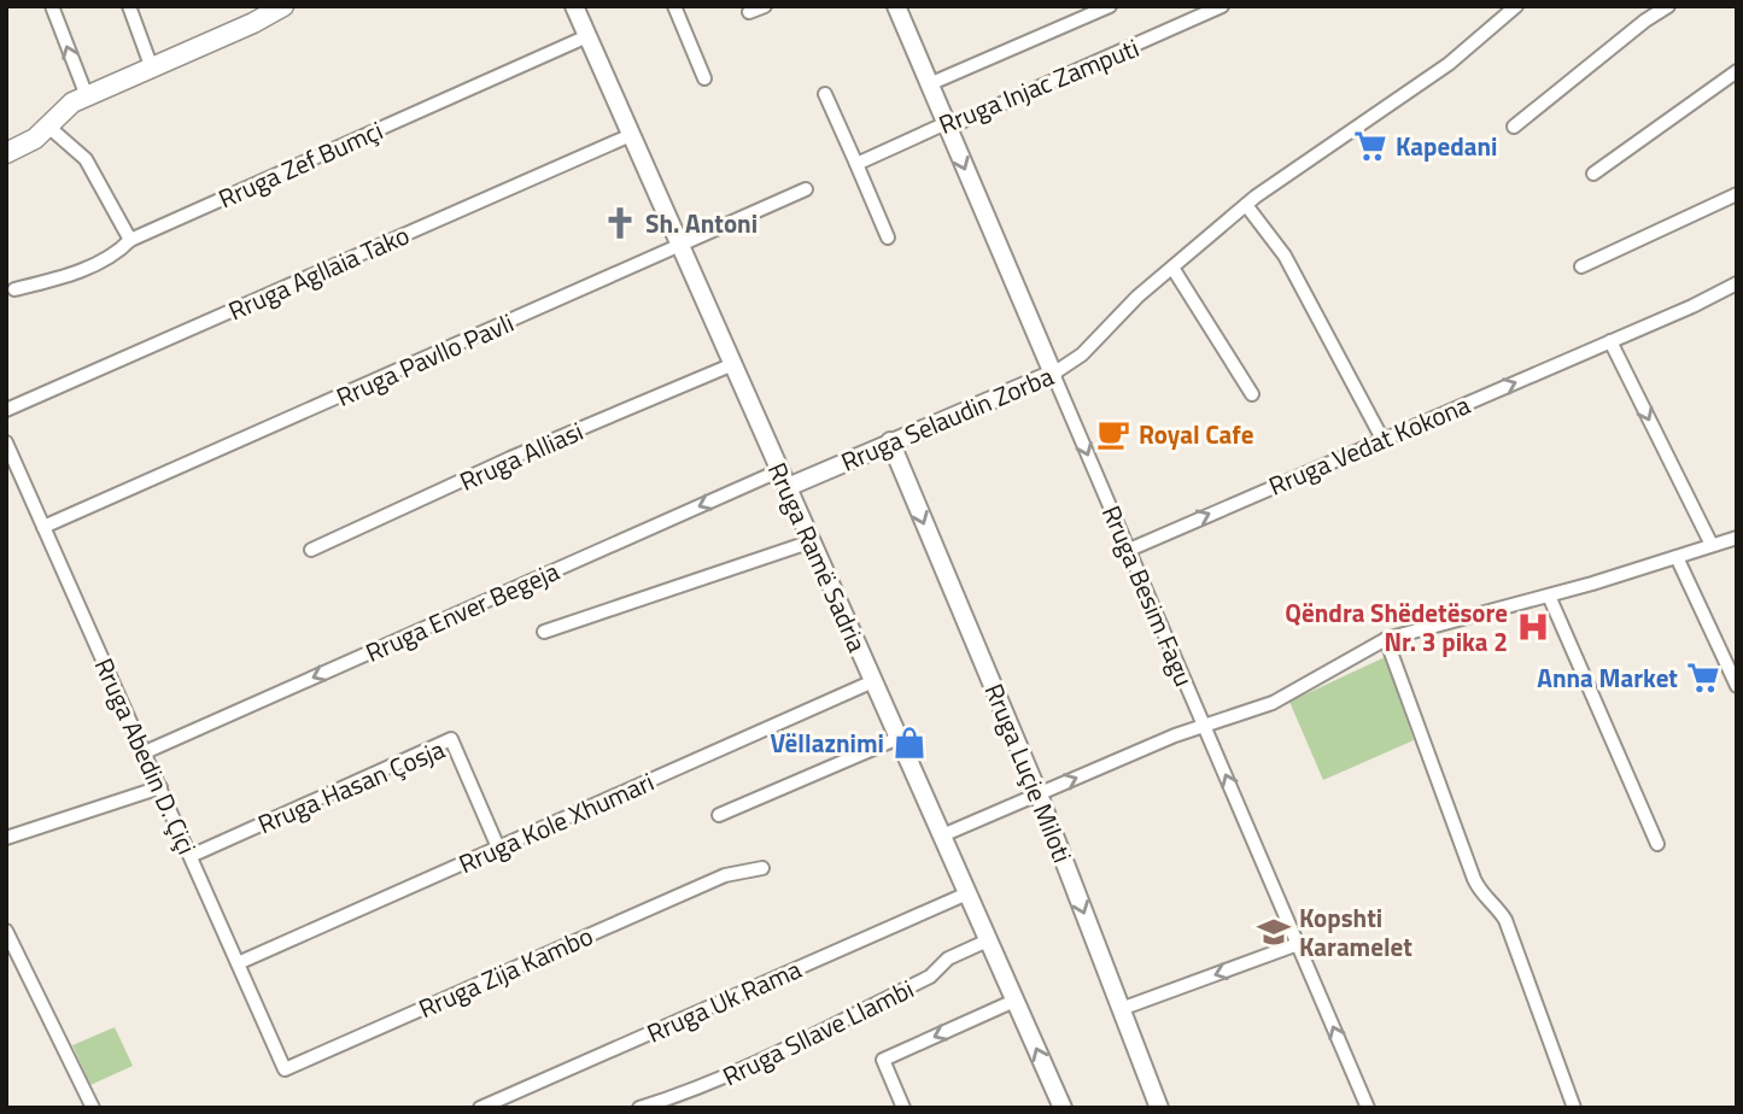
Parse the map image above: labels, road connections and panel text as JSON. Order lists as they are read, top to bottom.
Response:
{
  "streets": {
    "street": [
      "Rruga Injac Zamputi",
      "Rruga Zef Bumçi",
      "Rruga Agllaia Tako",
      "Rruga Pavllo Pavli",
      "Rruga Selaudin Zorba",
      "Rruga Vedat Kokona",
      "Rruga Alliasi",
      "Rruga Ramë Sadria",
      "Rruga Besim Fagu",
      "Rruga Enver Begeja",
      "Rruga Abedin D. Çiçi",
      "Rruga Luçie Miloti",
      "Rruga Hasan Çosja",
      "Rruga Kole Xhumari",
      "Rruga Zija Kambo",
      "Rruga Uk Rama",
      "Rruga Sllave Llambi"
    ]
  },
  "crossings": [
    ["Rruga Injac Zamputi", "Rruga Besim Fagu"],
    ["Rruga Zef Bumçi", "Rruga Ramë Sadria"],
    ["Rruga Agllaia Tako", "Rruga Ramë Sadria"],
    ["Rruga Pavllo Pavli", "Rruga Ramë Sadria"],
    ["Rruga Pavllo Pavli", "Rruga Abedin D. Çiçi"],
    ["Rruga Selaudin Zorba", "Rruga Ramë Sadria"],
    ["Rruga Selaudin Zorba", "Rruga Besim Fagu"],
    ["Rruga Selaudin Zorba", "Rruga Luçie Miloti"],
    ["Rruga Vedat Kokona", "Rruga Besim Fagu"],
    ["Rruga Alliasi", "Rruga Ramë Sadria"],
    ["Rruga Ramë Sadria", "Rruga Enver Begeja"],
    ["Rruga Ramë Sadria", "Rruga Kole Xhumari"],
    ["Rruga Ramë Sadria", "Rruga Uk Rama"],
    ["Rruga Ramë Sadria", "Rruga Sllave Llambi"],
    ["Rruga Enver Begeja", "Rruga Abedin D. Çiçi"],
    ["Rruga Abedin D. Çiçi", "Rruga Hasan Çosja"],
    ["Rruga Abedin D. Çiçi", "Rruga Kole Xhumari"],
    ["Rruga Abedin D. Çiçi", "Rruga Zija Kambo"],
    ["Rruga Hasan Çosja", "Rruga Kole Xhumari"]
  ],
  "one_way": ["Rruga Vedat Kokona", "Rruga Luçie Miloti"],
  "places": {
    "supermarket": ["Kapedani", "Anna Market"],
    "church": ["Sh. Antoni"],
    "cafe": ["Royal Cafe"],
    "hospital": ["Qëndra Shëdetësore Nr. 3 pika 2"],
    "shop": ["Vëllaznimi"],
    "school or university": ["Kopshti Karamelet"]
  }
}
